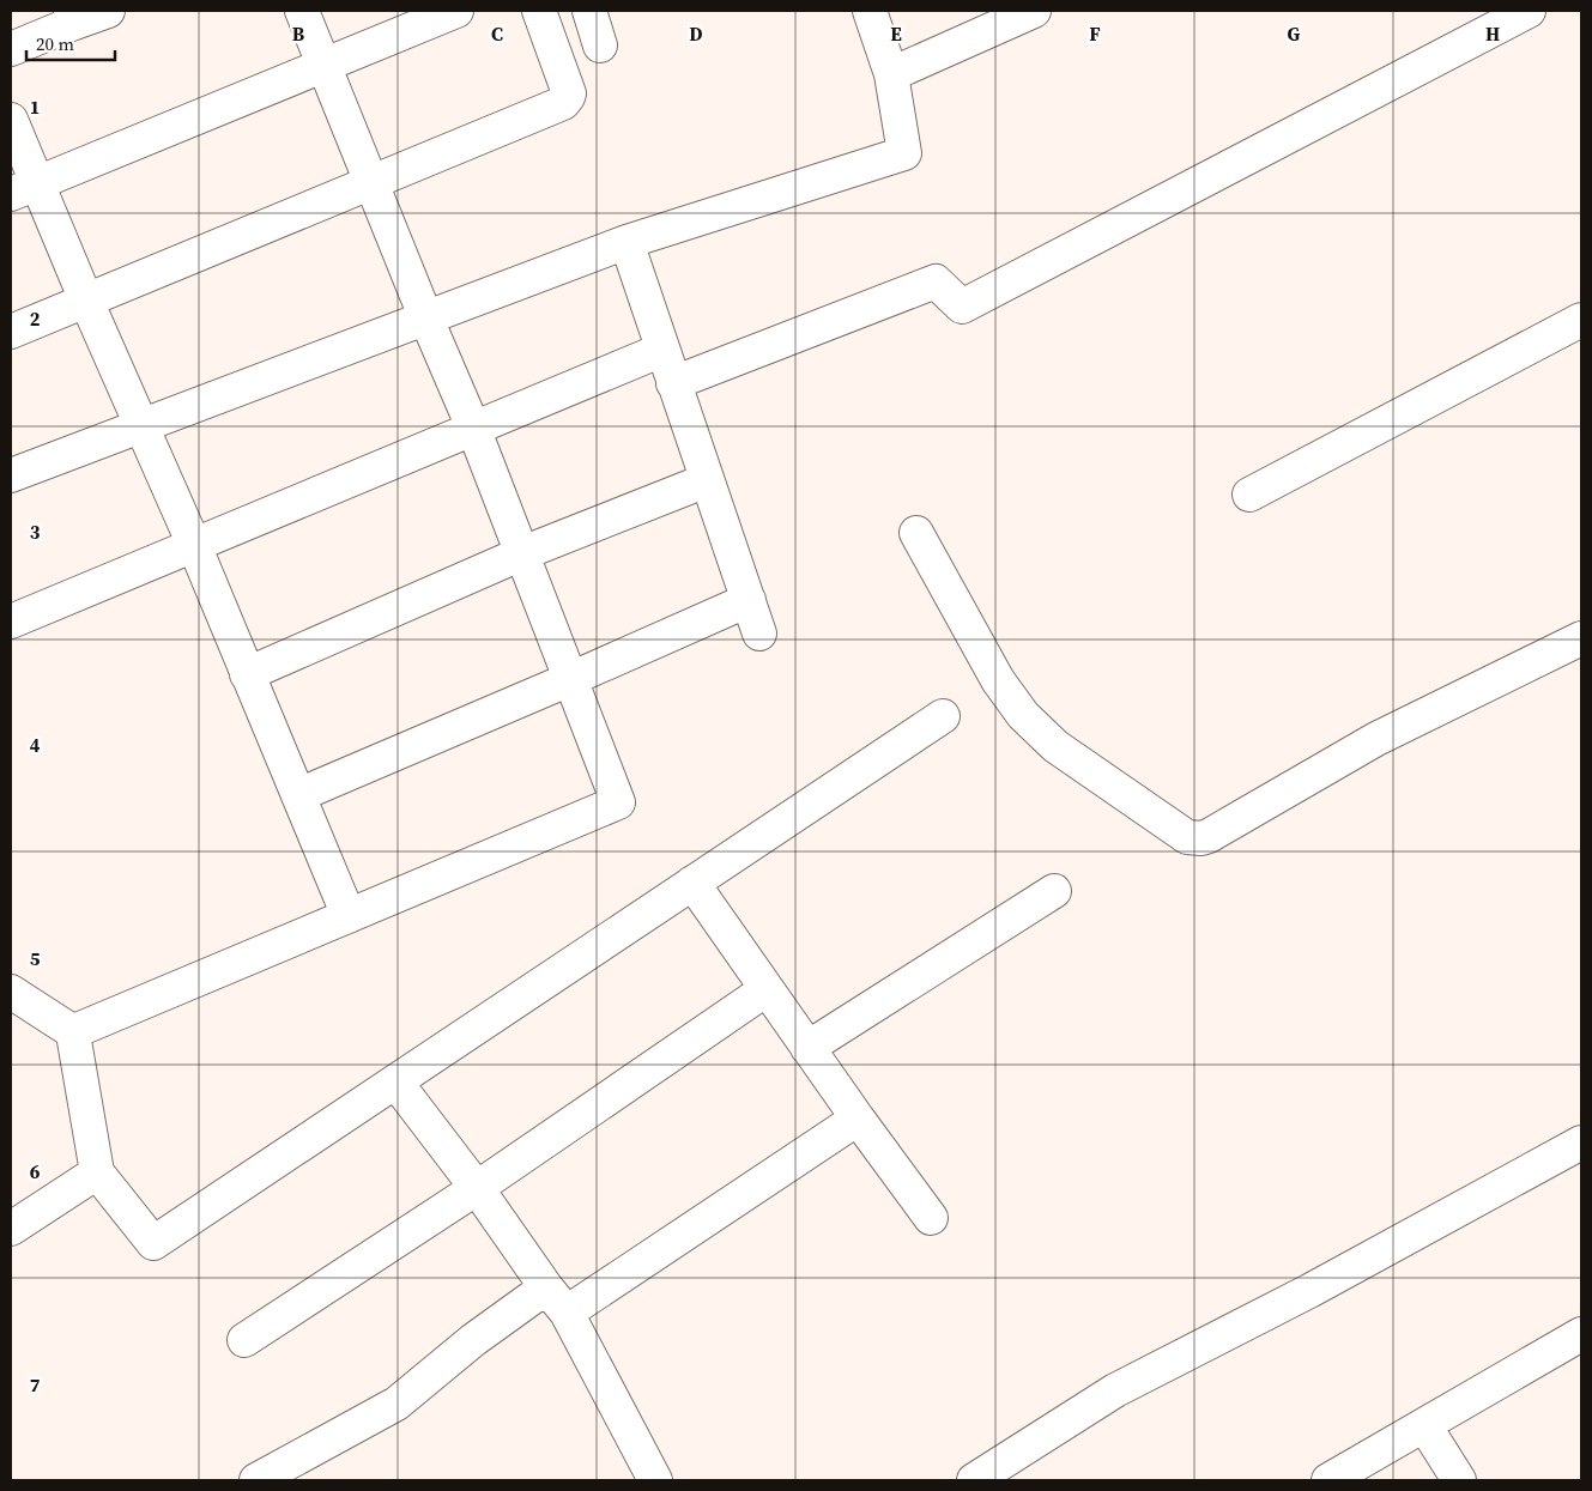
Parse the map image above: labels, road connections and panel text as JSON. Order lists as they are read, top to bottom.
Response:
{
  "scale_bar": "20 m",
  "grid": {
    "columns": [
      "B",
      "C",
      "D",
      "E",
      "F",
      "G",
      "H"
    ],
    "rows": [
      "1",
      "2",
      "3",
      "4",
      "5",
      "6",
      "7"
    ]
  }
}
